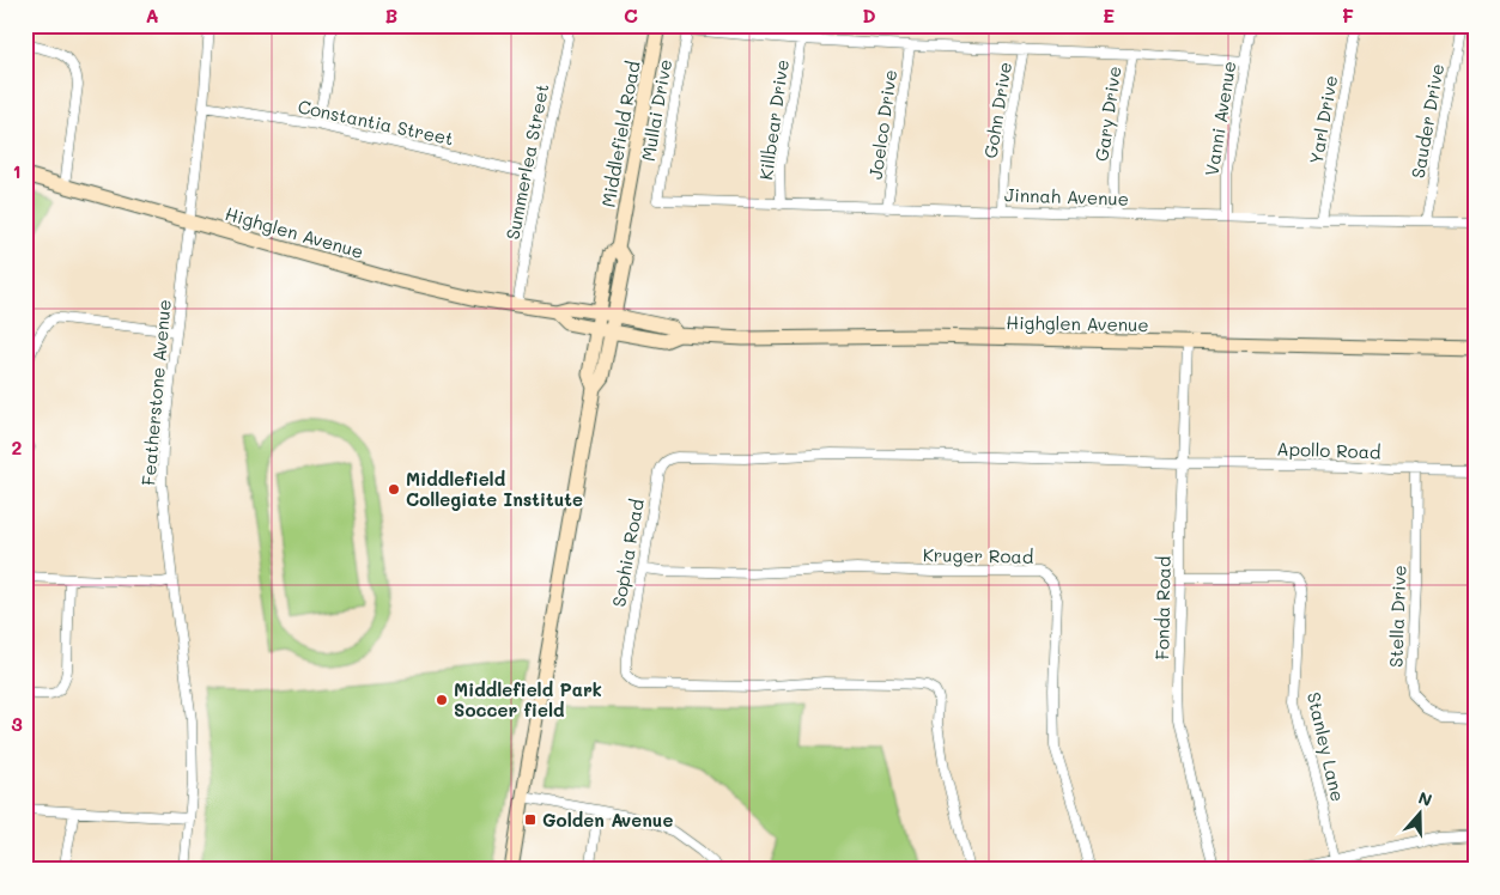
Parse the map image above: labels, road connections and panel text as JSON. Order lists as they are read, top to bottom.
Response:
{
  "streets": {
    "street": [
      "Mullai Drive",
      "Gohn Drive",
      "Gary Drive",
      "Vanni Avenue",
      "Killbear Drive",
      "Yarl Drive",
      "Sauder Drive",
      "Constantia Street",
      "Joelco Drive",
      "Middlefield Road",
      "Summerlea Street",
      "Jinnah Avenue",
      "Highglen Avenue",
      "Featherstone Avenue",
      "Apollo Road",
      "Sophia Road",
      "Kruger Road",
      "Fonda Road",
      "Stella Drive",
      "Stanley Lane"
    ]
  },
  "crossings": [
    ["Mullai Drive", "Jinnah Avenue"],
    ["Gohn Drive", "Jinnah Avenue"],
    ["Gary Drive", "Jinnah Avenue"],
    ["Vanni Avenue", "Jinnah Avenue"],
    ["Killbear Drive", "Jinnah Avenue"],
    ["Yarl Drive", "Jinnah Avenue"],
    ["Sauder Drive", "Jinnah Avenue"],
    ["Constantia Street", "Summerlea Street"],
    ["Constantia Street", "Featherstone Avenue"],
    ["Joelco Drive", "Jinnah Avenue"],
    ["Middlefield Road", "Highglen Avenue"],
    ["Summerlea Street", "Highglen Avenue"],
    ["Highglen Avenue", "Featherstone Avenue"],
    ["Highglen Avenue", "Fonda Road"],
    ["Apollo Road", "Sophia Road"],
    ["Apollo Road", "Fonda Road"],
    ["Apollo Road", "Stella Drive"],
    ["Sophia Road", "Kruger Road"],
    ["Sophia Road", "Fonda Road"],
    ["Fonda Road", "Stanley Lane"]
  ],
  "places": {
    "other": ["Middlefield Collegiate Institute", "Middlefield Park Soccer field"],
    "transit": ["Golden Avenue"]
  },
  "north": "top",
  "grid": {
    "columns": [
      "A",
      "B",
      "C",
      "D",
      "E",
      "F"
    ],
    "rows": ["1", "2", "3"]
  }
}
